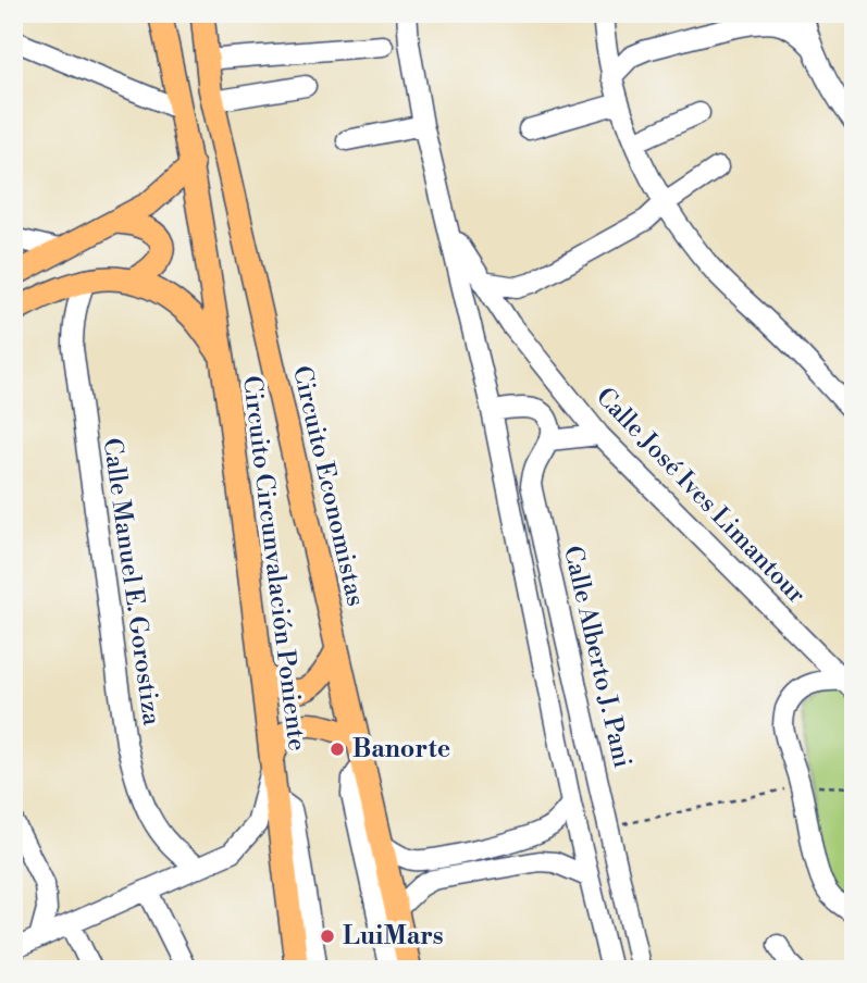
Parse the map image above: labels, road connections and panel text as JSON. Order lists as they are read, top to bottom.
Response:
{
  "streets": {
    "main road": ["Circuito Economistas", "Circuito Circunvalación Poniente"],
    "street": ["Calle José Ives Limantour", "Calle Manuel E. Gorostiza", "Calle Alberto J. Pani"]
  },
  "crossings": [
    ["Calle José Ives Limantour", "Calle Alberto J. Pani"]
  ],
  "places": ["Banorte", "LuiMars"]
}
